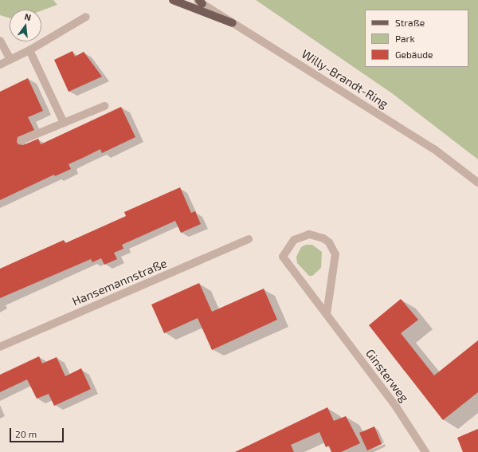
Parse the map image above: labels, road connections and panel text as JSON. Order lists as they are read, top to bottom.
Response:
{
  "streets": {
    "street": ["Willy-Brandt-Ring", "Hansemannstraße", "Ginsterweg"]
  },
  "legend": ["Straße", "Park", "Gebäude"],
  "scale_bar": "20 m",
  "north": "top"
}
